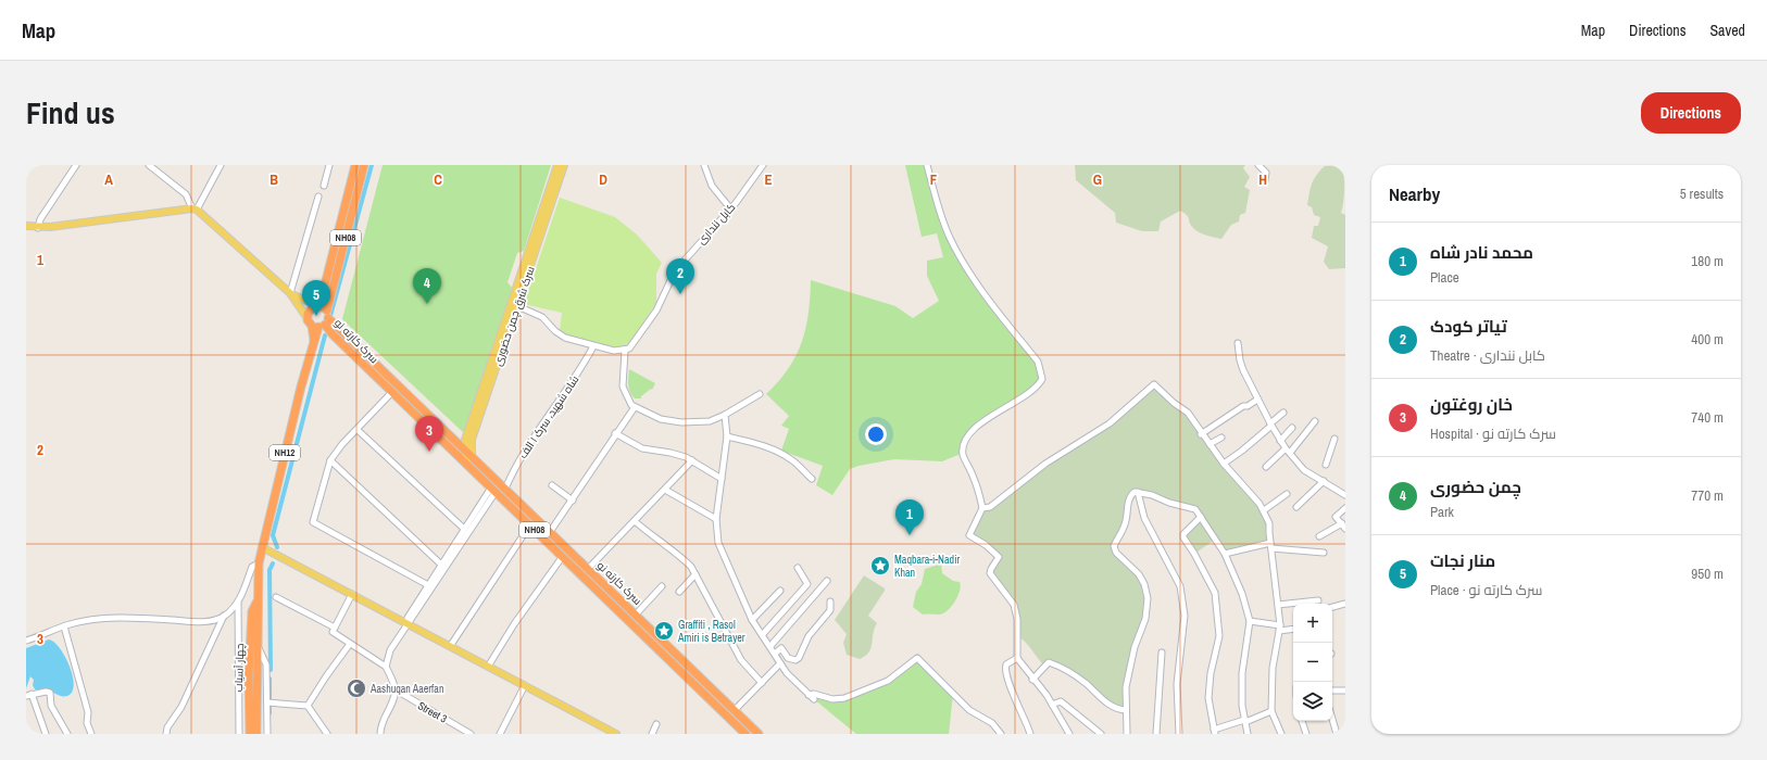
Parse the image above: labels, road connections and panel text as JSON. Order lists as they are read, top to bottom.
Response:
{
  "streets": {
    "highway": [
      "NH08",
      "سرک کارته نو",
      "NH12",
      "چهار آسیاب"
    ],
    "main road": ["سرک شرق چمن حضوری"],
    "street": ["کابل ننداری", "شاه شهید، سرک ۱ الف", "Street 3"]
  },
  "crossings": [
    ["NH08", "سرک کارته نو"],
    ["NH08", "NH12"],
    ["سرک شرق چمن حضوری", "سرک کارته نو"],
    ["سرک کارته نو", "شاه شهید، سرک ۱ الف"],
    ["سرک کارته نو", "NH12"],
    ["NH12", "چهار آسیاب"]
  ],
  "places": {
    "place": ["Maqbara-i-Nadir Khan", "Graffiti , Rasol Amiri is Betrayer"],
    "mosque": ["Aashuqan Aaerfan"]
  },
  "page": {
    "header": "Map",
    "nav": ["Map", "Directions", "Saved"],
    "title": "Find us",
    "buttons": "Directions",
    "heading": ["Nearby", "5 results"],
    "list": [
      {
        "mark": "1",
        "name": "محمد نادر شاه",
        "note": "Place",
        "value": "180 m"
      },
      {
        "mark": "2",
        "name": "تیاتر کودک",
        "note": "Theatre · کابل ننداری",
        "value": "400 m"
      },
      {
        "mark": "3",
        "name": "خان روغتون",
        "note": "Hospital · سرک کارته نو",
        "value": "740 m"
      },
      {
        "mark": "4",
        "name": "چمن حضوری",
        "note": "Park",
        "value": "770 m"
      },
      {
        "mark": "5",
        "name": "منار نجات",
        "note": "Place · سرک کارته نو",
        "value": "950 m"
      }
    ],
    "pins": [
      "2",
      "4",
      "5",
      "3",
      "1"
    ],
    "map_buttons": ["+", "−"]
  },
  "grid": {
    "columns": [
      "A",
      "B",
      "C",
      "D",
      "E",
      "F",
      "G",
      "H"
    ],
    "rows": ["1", "2", "3"]
  }
}
